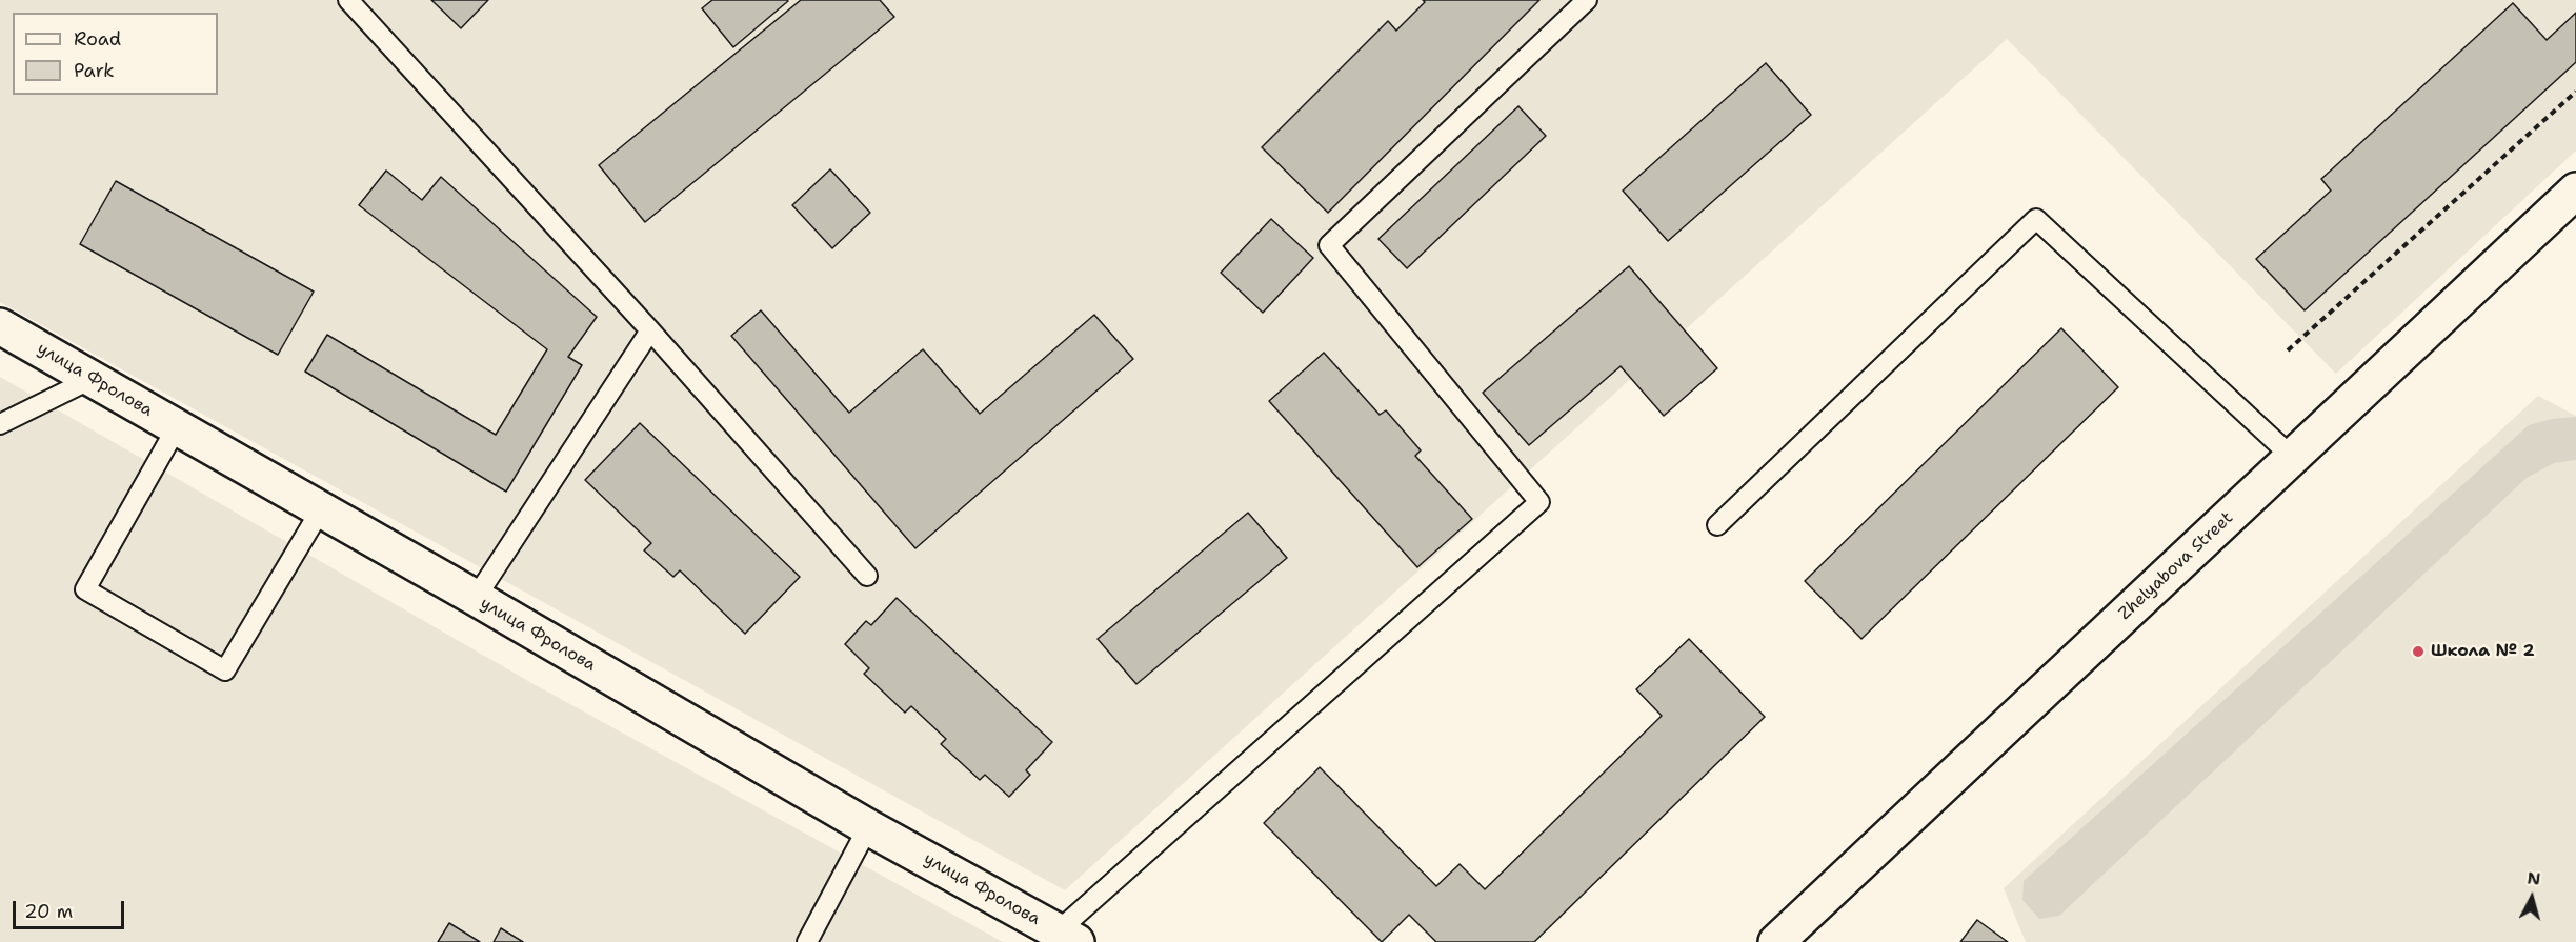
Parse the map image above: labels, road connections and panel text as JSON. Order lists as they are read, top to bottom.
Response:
{
  "streets": {
    "street": ["улица Фролова", "Zhelyabova Street"]
  },
  "places": ["Школа № 2"],
  "legend": ["Road", "Park"],
  "scale_bar": "20 m",
  "north": "top"
}
